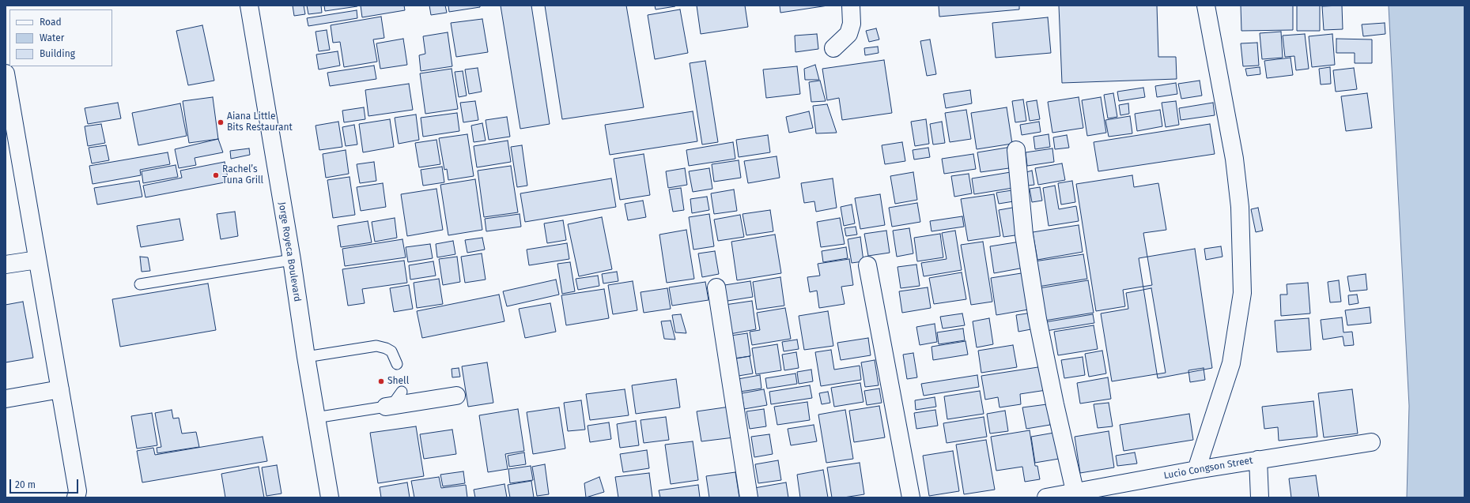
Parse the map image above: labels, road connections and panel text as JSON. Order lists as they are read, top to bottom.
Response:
{
  "streets": {
    "street": ["Jorge Royeca Boulevard", "Lucio Congson Street"]
  },
  "places": ["Aiana Little Bits Restaurant", "Rachel’s Tuna Grill", "Shell"],
  "legend": ["Road", "Water", "Building"],
  "scale_bar": "20 m"
}
